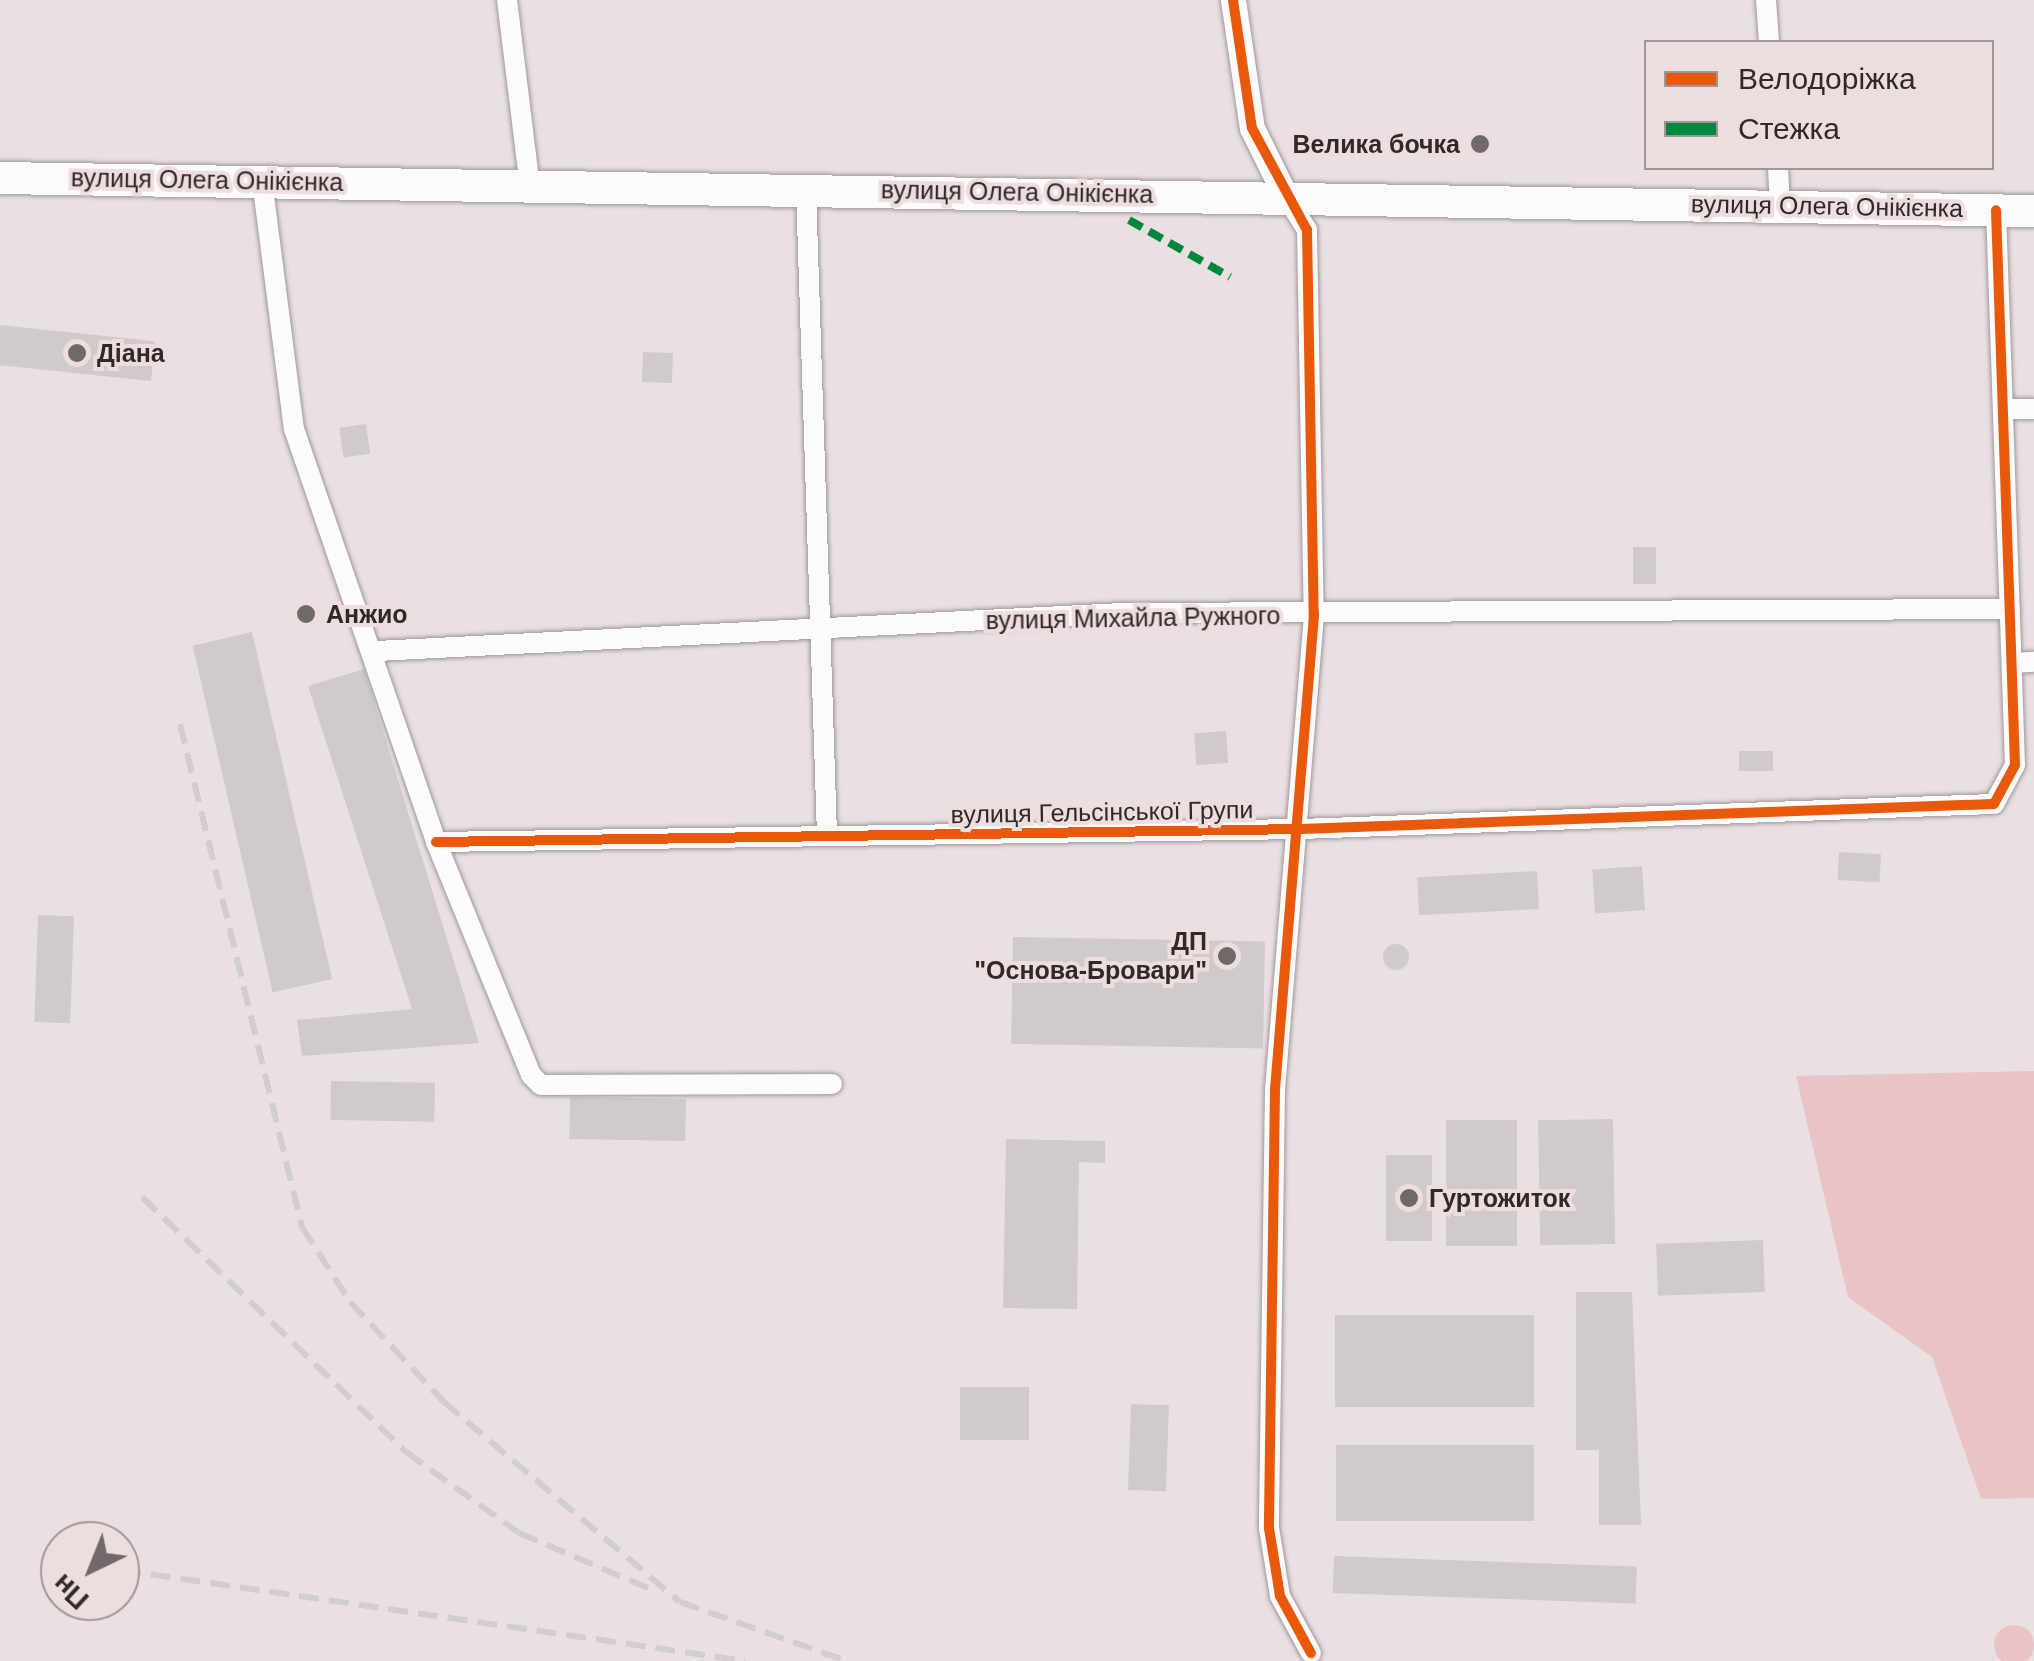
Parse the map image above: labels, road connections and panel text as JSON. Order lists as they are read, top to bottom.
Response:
{
  "streets": {
    "main road": ["вулиця Олега Онікієнка"],
    "street": ["вулиця Михайла Ружного", "вулиця Гельсінської Групи"]
  },
  "places": [
    "Велика бочка",
    "Діана",
    "Анжио",
    "ДП \"Основа-Бровари\"",
    "Гуртожиток"
  ],
  "legend": ["Велодоріжка", "Стежка"],
  "north": "bottom left"
}
